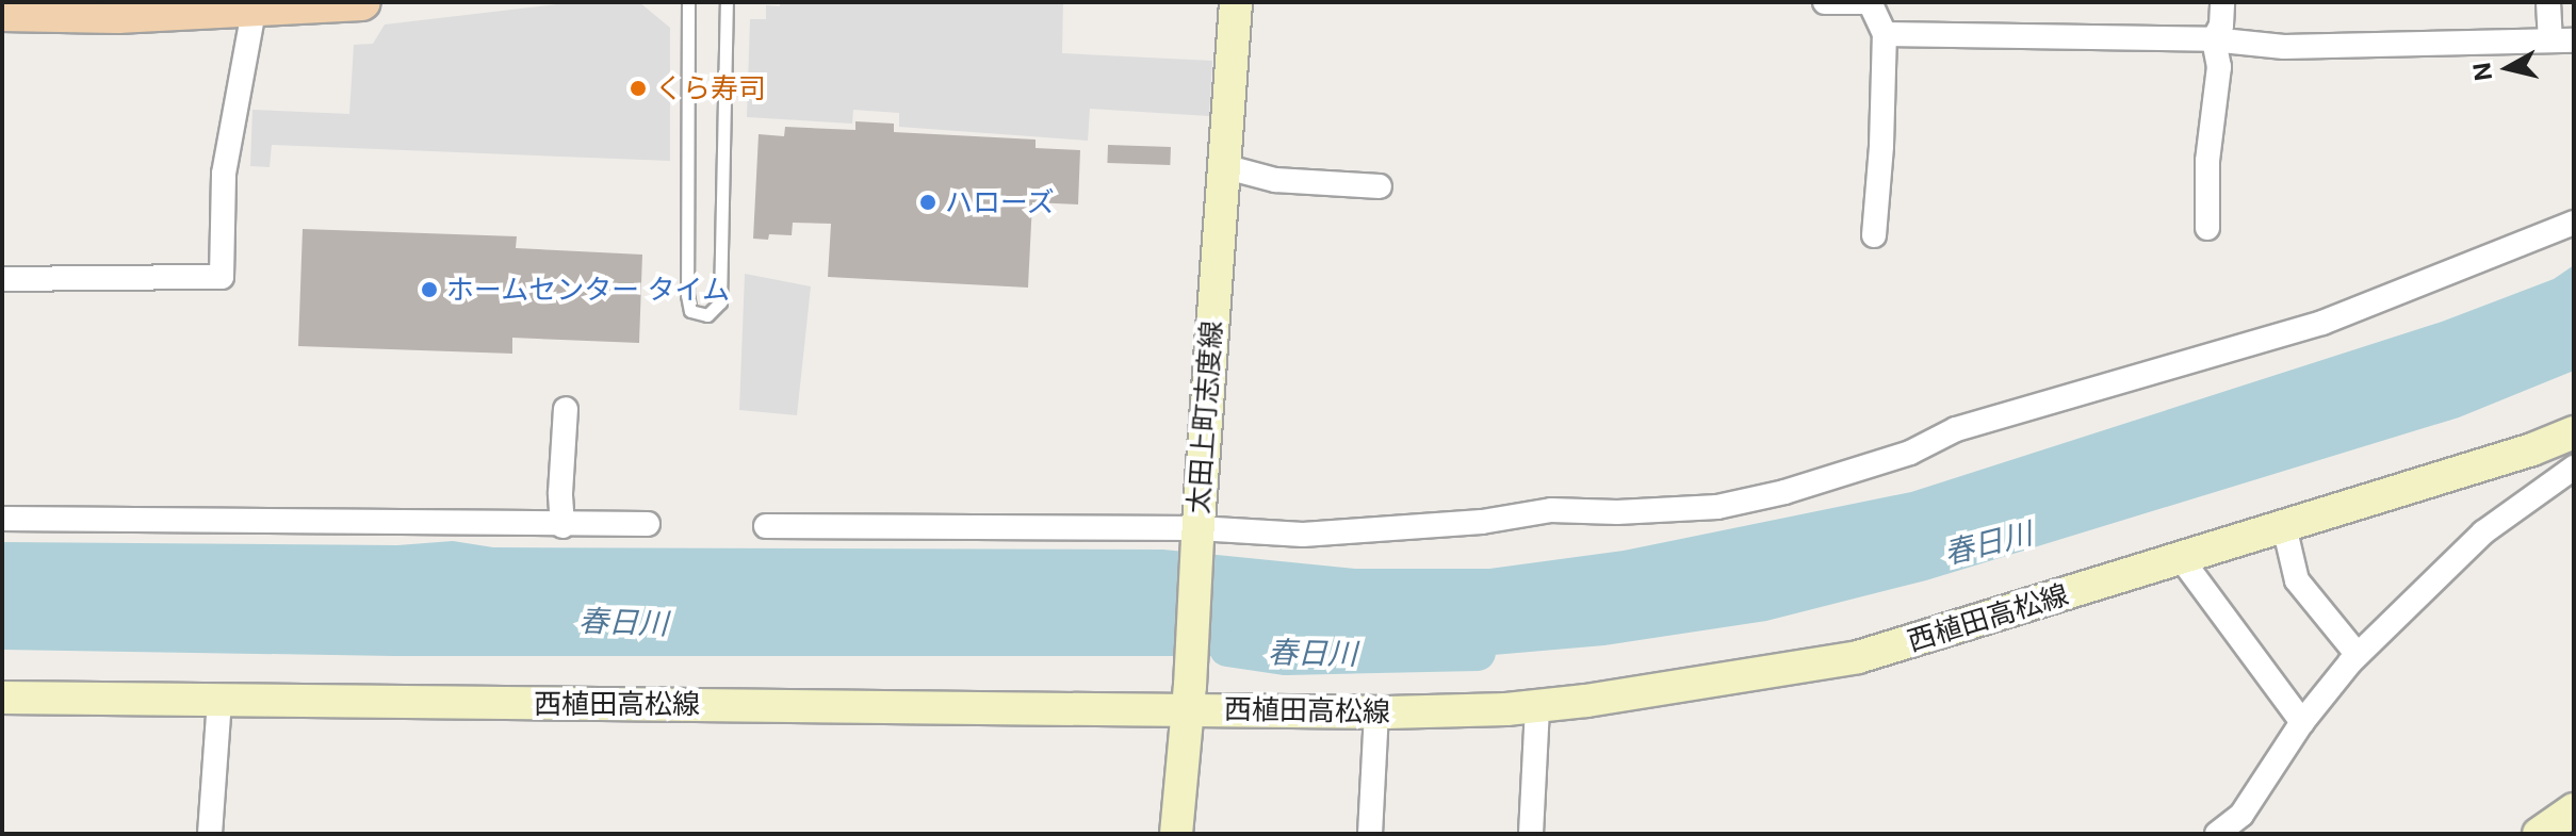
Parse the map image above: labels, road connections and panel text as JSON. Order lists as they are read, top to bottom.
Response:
{
  "streets": {
    "main road": ["太田上町志度線", "西植田高松線"]
  },
  "crossings": [
    ["太田上町志度線", "西植田高松線"]
  ],
  "water": ["春日川"],
  "places": ["くら寿司", "ハローズ", "ホームセンター タイム"],
  "north": "left"
}
